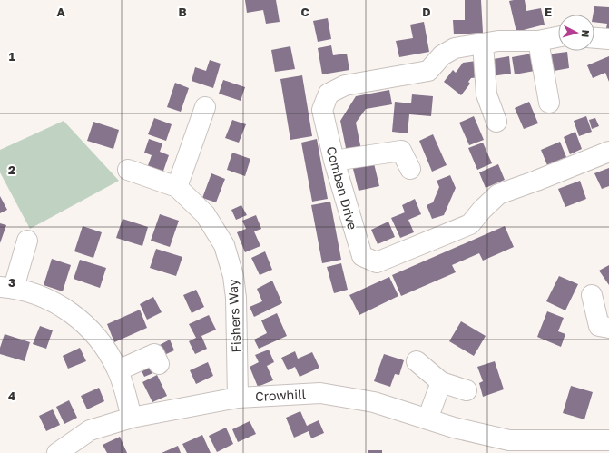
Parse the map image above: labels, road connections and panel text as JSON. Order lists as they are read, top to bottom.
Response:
{
  "streets": {
    "street": ["Comben Drive", "Fishers Way", "Crowhill"]
  },
  "crossings": [
    ["Fishers Way", "Crowhill"]
  ],
  "north": "right",
  "grid": {
    "columns": [
      "A",
      "B",
      "C",
      "D",
      "E"
    ],
    "rows": [
      "1",
      "2",
      "3",
      "4"
    ]
  }
}
